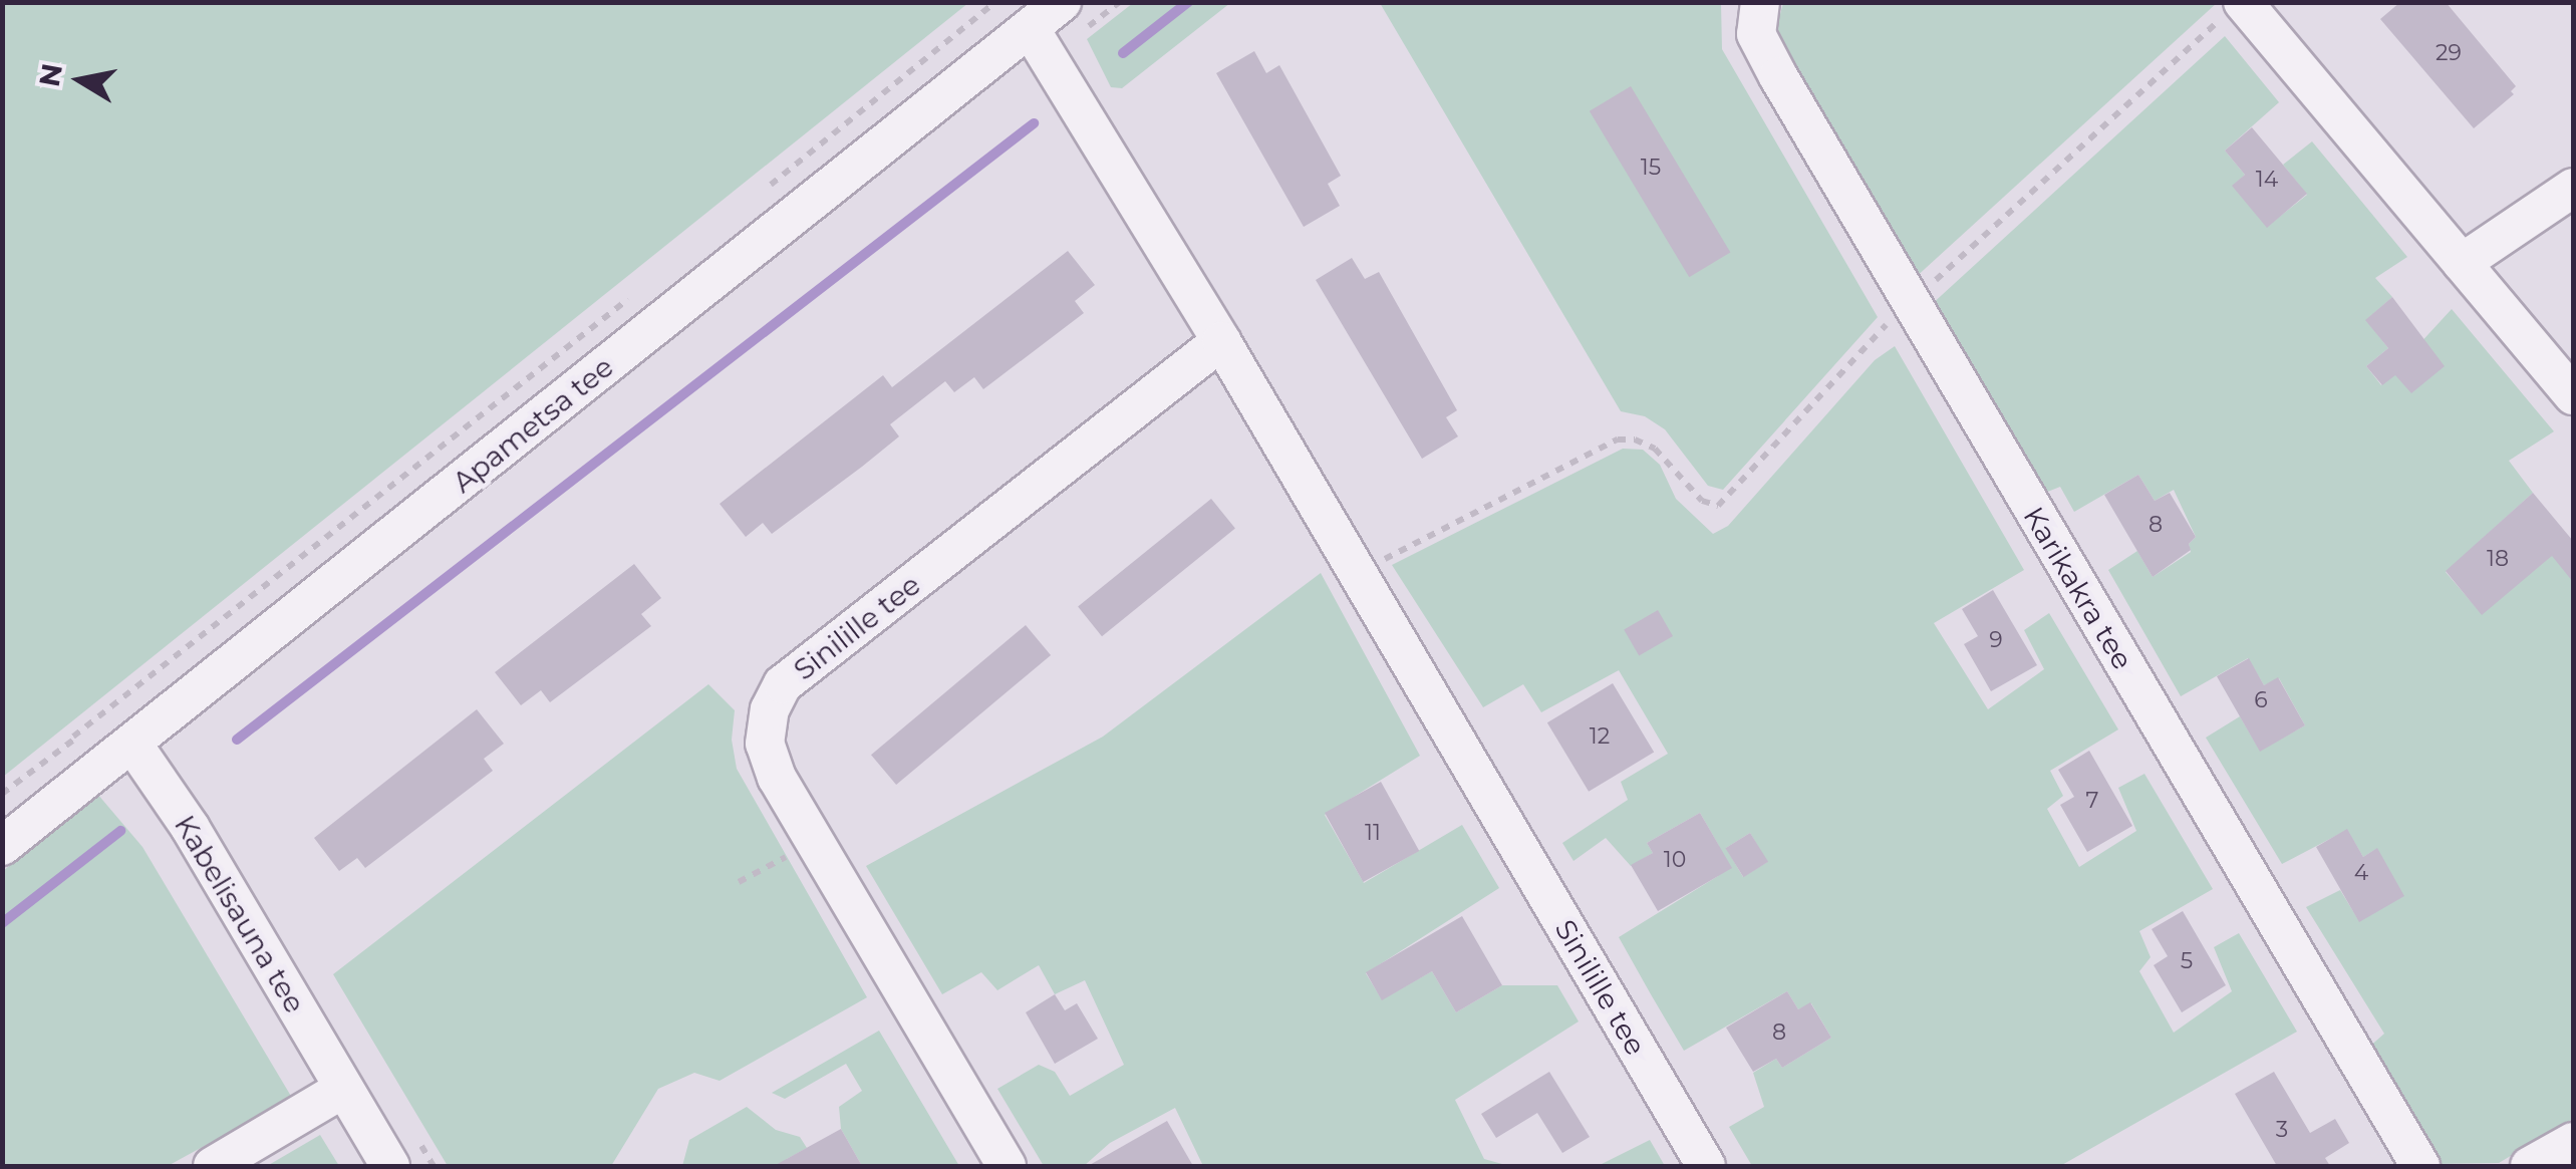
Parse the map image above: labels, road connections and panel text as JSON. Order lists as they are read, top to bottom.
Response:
{
  "streets": {
    "street": [
      "Apametsa tee",
      "Karikakra tee",
      "Sinilille tee",
      "Kabelisauna tee"
    ]
  },
  "crossings": [
    ["Apametsa tee", "Sinilille tee"],
    ["Apametsa tee", "Kabelisauna tee"]
  ],
  "house_numbers": [
    "29",
    "15",
    "14",
    "8",
    "18",
    "9",
    "6",
    "12",
    "7",
    "11",
    "10",
    "4",
    "5",
    "8",
    "3"
  ],
  "north": "left"
}
